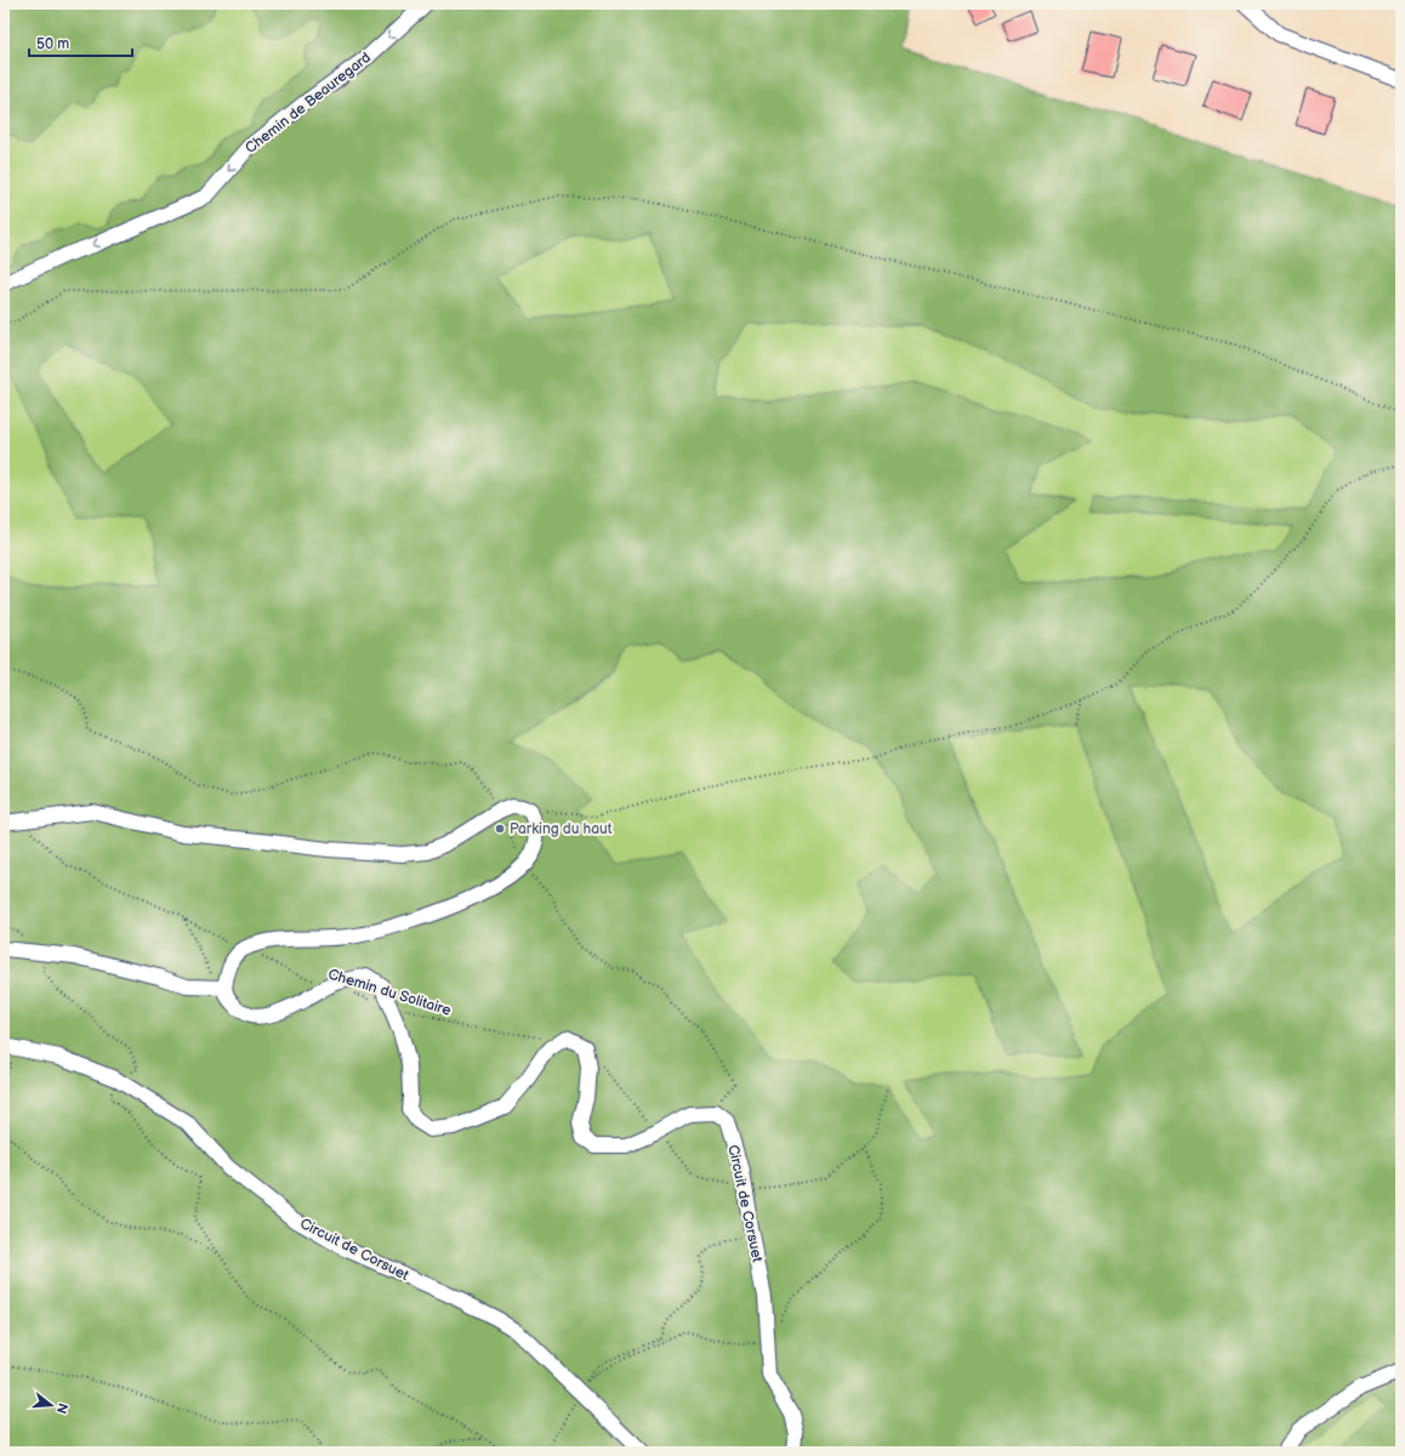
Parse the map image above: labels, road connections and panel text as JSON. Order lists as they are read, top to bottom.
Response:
{
  "streets": {
    "street": ["Chemin de Beauregard", "Circuit de Corsuet"],
    "path": ["Chemin du Solitaire"]
  },
  "one_way": ["Chemin de Beauregard"],
  "places": ["Parking du haut"],
  "scale_bar": "50 m",
  "north": "right"
}
